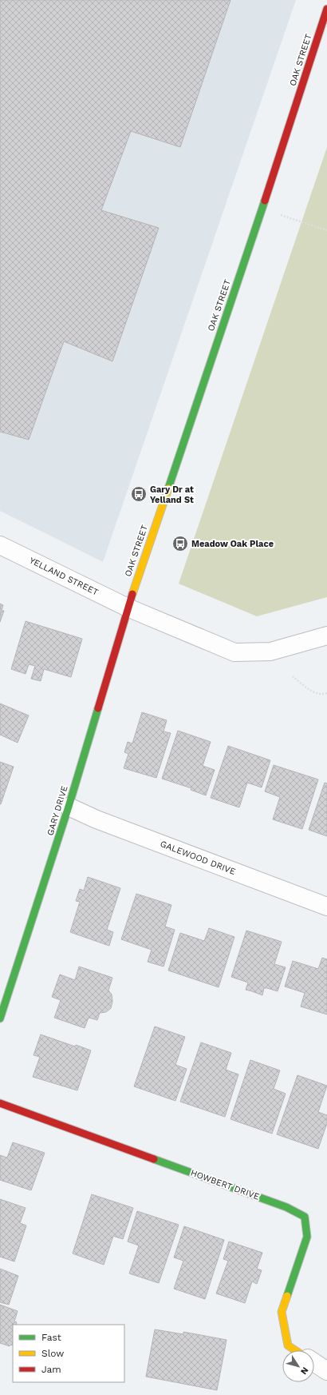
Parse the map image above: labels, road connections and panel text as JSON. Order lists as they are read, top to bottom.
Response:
{
  "streets": {
    "street": [
      "OAK STREET",
      "YELLAND STREET",
      "GARY DRIVE",
      "GALEWOOD DRIVE",
      "HOWBERT DRIVE"
    ]
  },
  "crossings": [
    ["OAK STREET", "YELLAND STREET"],
    ["OAK STREET", "GARY DRIVE"],
    ["YELLAND STREET", "GARY DRIVE"],
    ["GARY DRIVE", "GALEWOOD DRIVE"]
  ],
  "places": {
    "bus stop": ["Gary Dr at Yelland St", "Meadow Oak Place"]
  },
  "legend": ["Fast", "Slow", "Jam"],
  "north": "bottom right"
}
